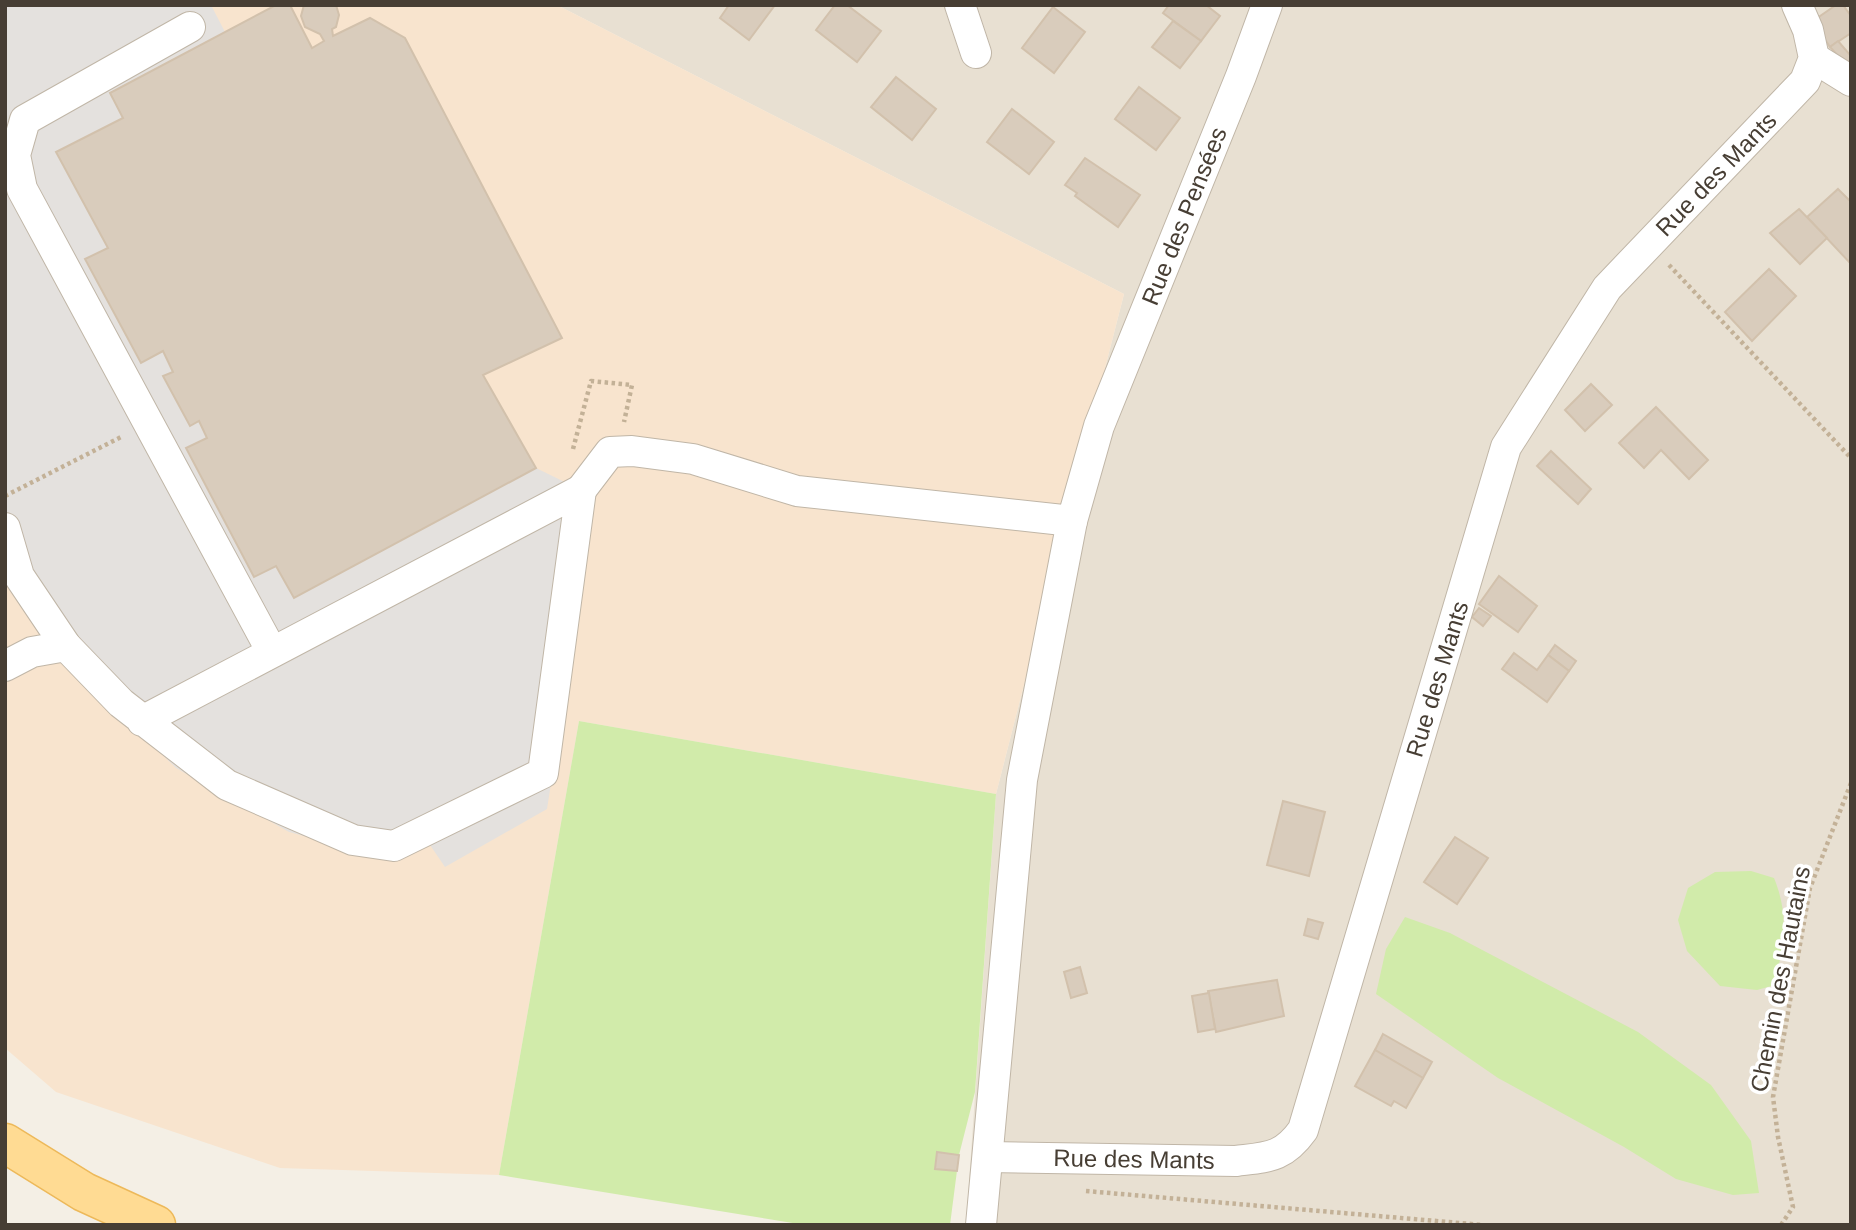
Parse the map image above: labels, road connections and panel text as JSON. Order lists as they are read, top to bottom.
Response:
{
  "streets": {
    "street": ["Rue des Mants", "Rue des Pensées"],
    "path": ["Chemin des Hautains"]
  },
  "crossings": [
    ["Rue des Mants", "Rue des Pensées"]
  ]
}
